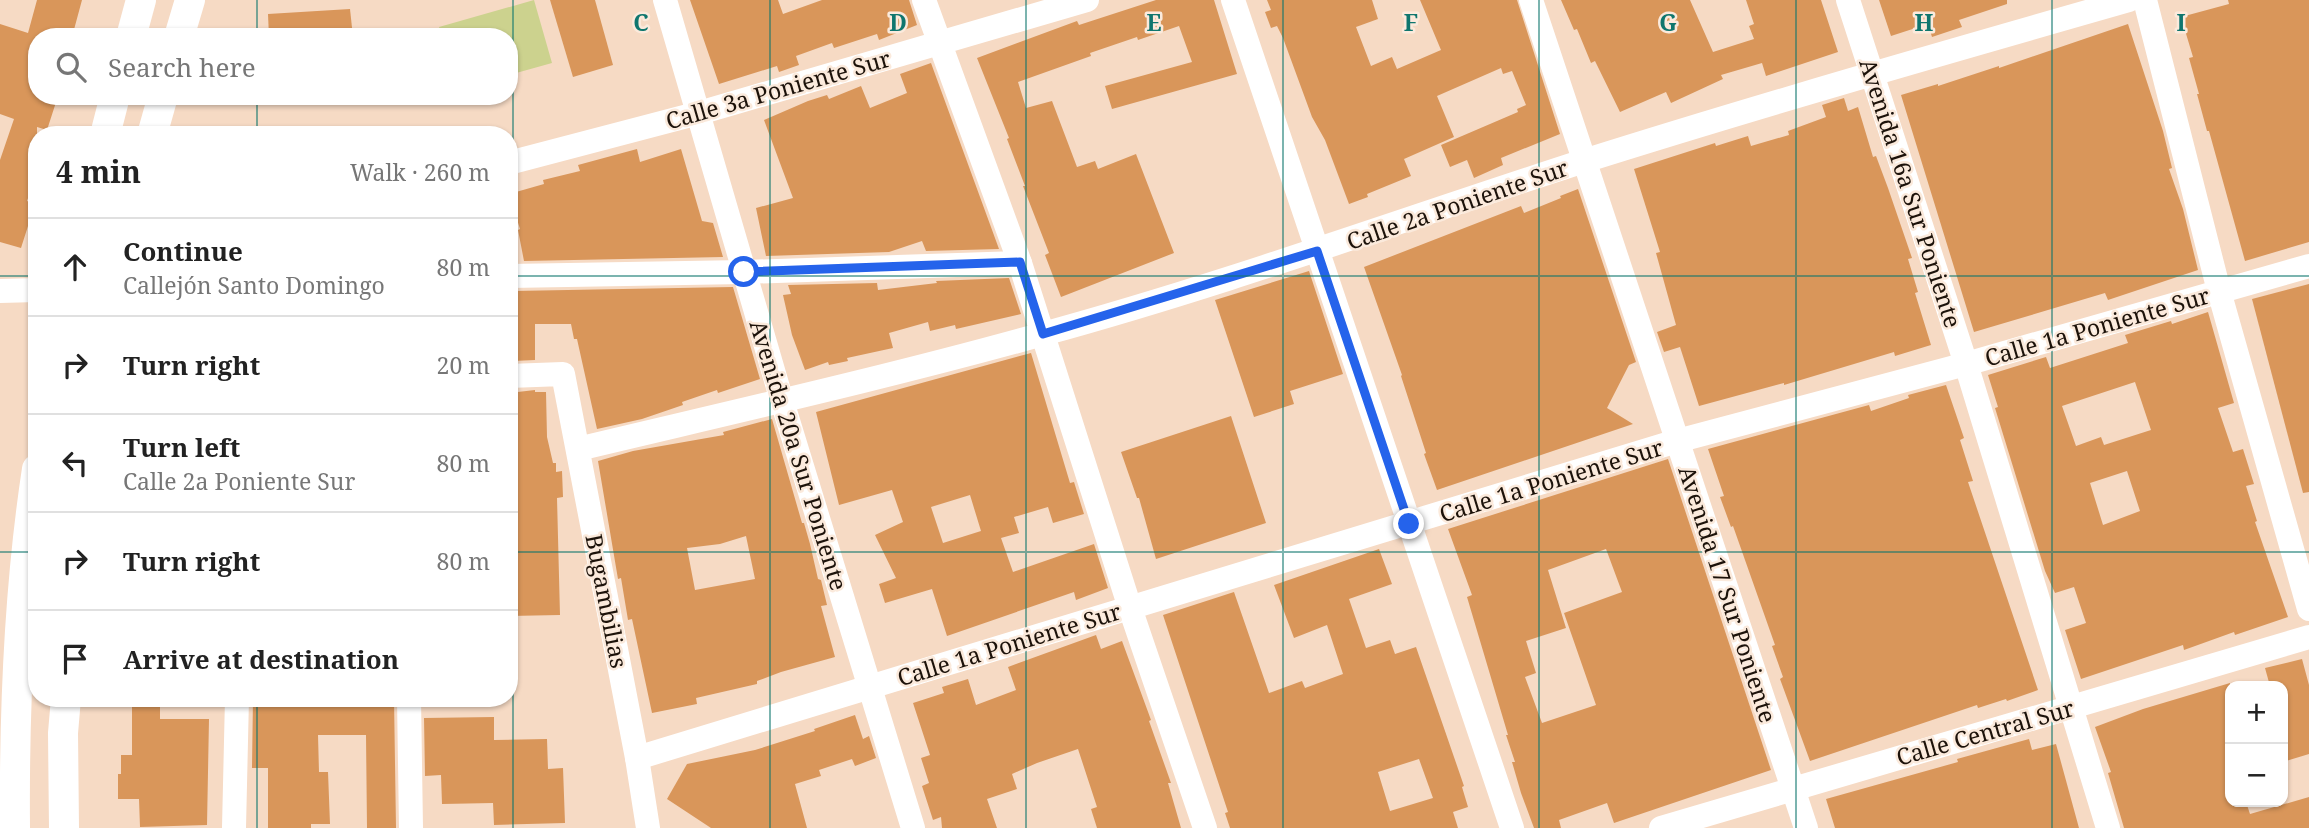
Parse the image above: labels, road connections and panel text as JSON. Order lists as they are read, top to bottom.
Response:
{
  "streets": {
    "street": [
      "Calle 3a Poniente Sur",
      "Avenida 16a Sur Poniente",
      "Calle 2a Poniente Sur",
      "Calle 1a Poniente Sur",
      "Avenida 20a Sur Poniente",
      "Avenida 17 Sur Poniente",
      "Bugambilias",
      "Calle Central Sur"
    ]
  },
  "crossings": [
    ["Calle 3a Poniente Sur", "Avenida 20a Sur Poniente"],
    ["Avenida 16a Sur Poniente", "Calle 2a Poniente Sur"],
    ["Avenida 16a Sur Poniente", "Calle 1a Poniente Sur"],
    ["Avenida 16a Sur Poniente", "Calle Central Sur"],
    ["Calle 2a Poniente Sur", "Avenida 20a Sur Poniente"],
    ["Calle 2a Poniente Sur", "Avenida 17 Sur Poniente"],
    ["Calle 2a Poniente Sur", "Bugambilias"],
    ["Calle 1a Poniente Sur", "Avenida 20a Sur Poniente"],
    ["Calle 1a Poniente Sur", "Avenida 17 Sur Poniente"],
    ["Calle 1a Poniente Sur", "Bugambilias"],
    ["Avenida 17 Sur Poniente", "Calle Central Sur"]
  ],
  "page": {
    "search": "Search here",
    "heading": ["4 min", "Walk · 260 m"],
    "list": [
      ["Continue", "Callejón Santo Domingo", "80 m"],
      ["Turn right", "20 m"],
      ["Turn left", "Calle 2a Poniente Sur", "80 m"],
      ["Turn right", "80 m"],
      "Arrive at destination"
    ],
    "map_buttons": ["+", "−"]
  },
  "grid": {
    "columns": [
      "C",
      "D",
      "E",
      "F",
      "G",
      "H",
      "I"
    ]
  }
}
